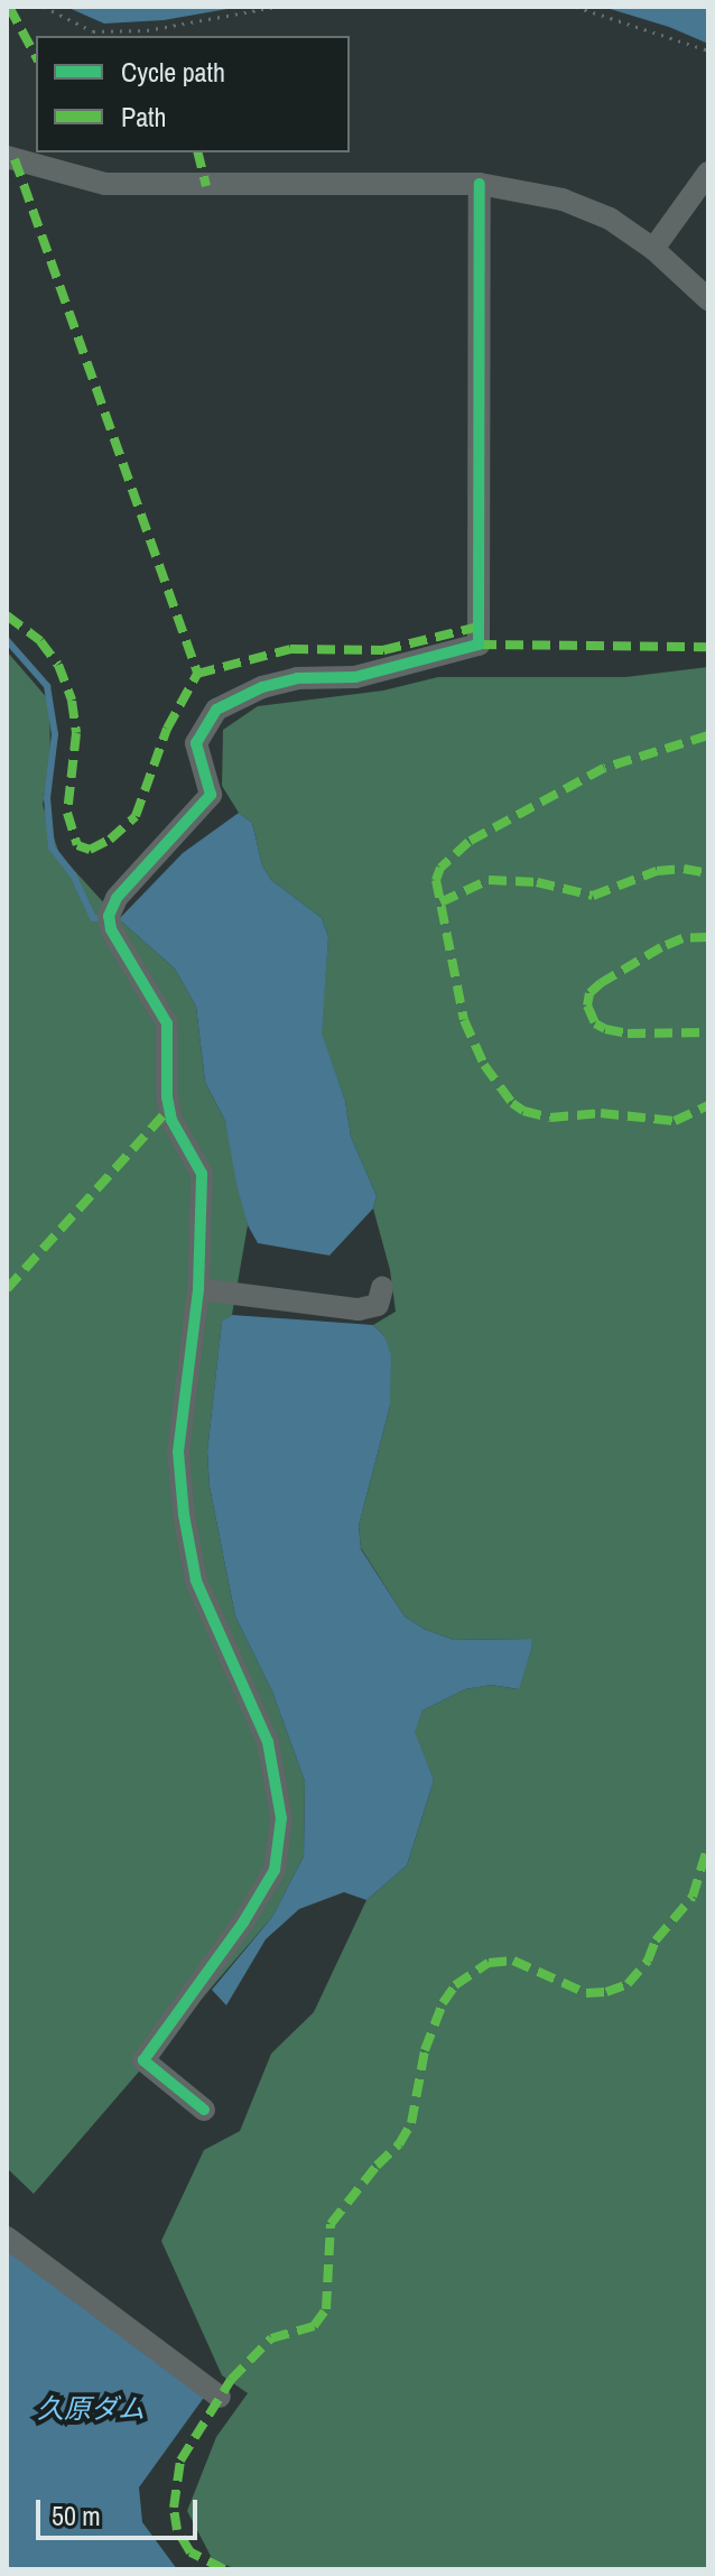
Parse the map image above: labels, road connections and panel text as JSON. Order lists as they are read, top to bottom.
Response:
{
  "water": ["久原ダム"],
  "legend": ["Cycle path", "Path"],
  "scale_bar": "50 m"
}
